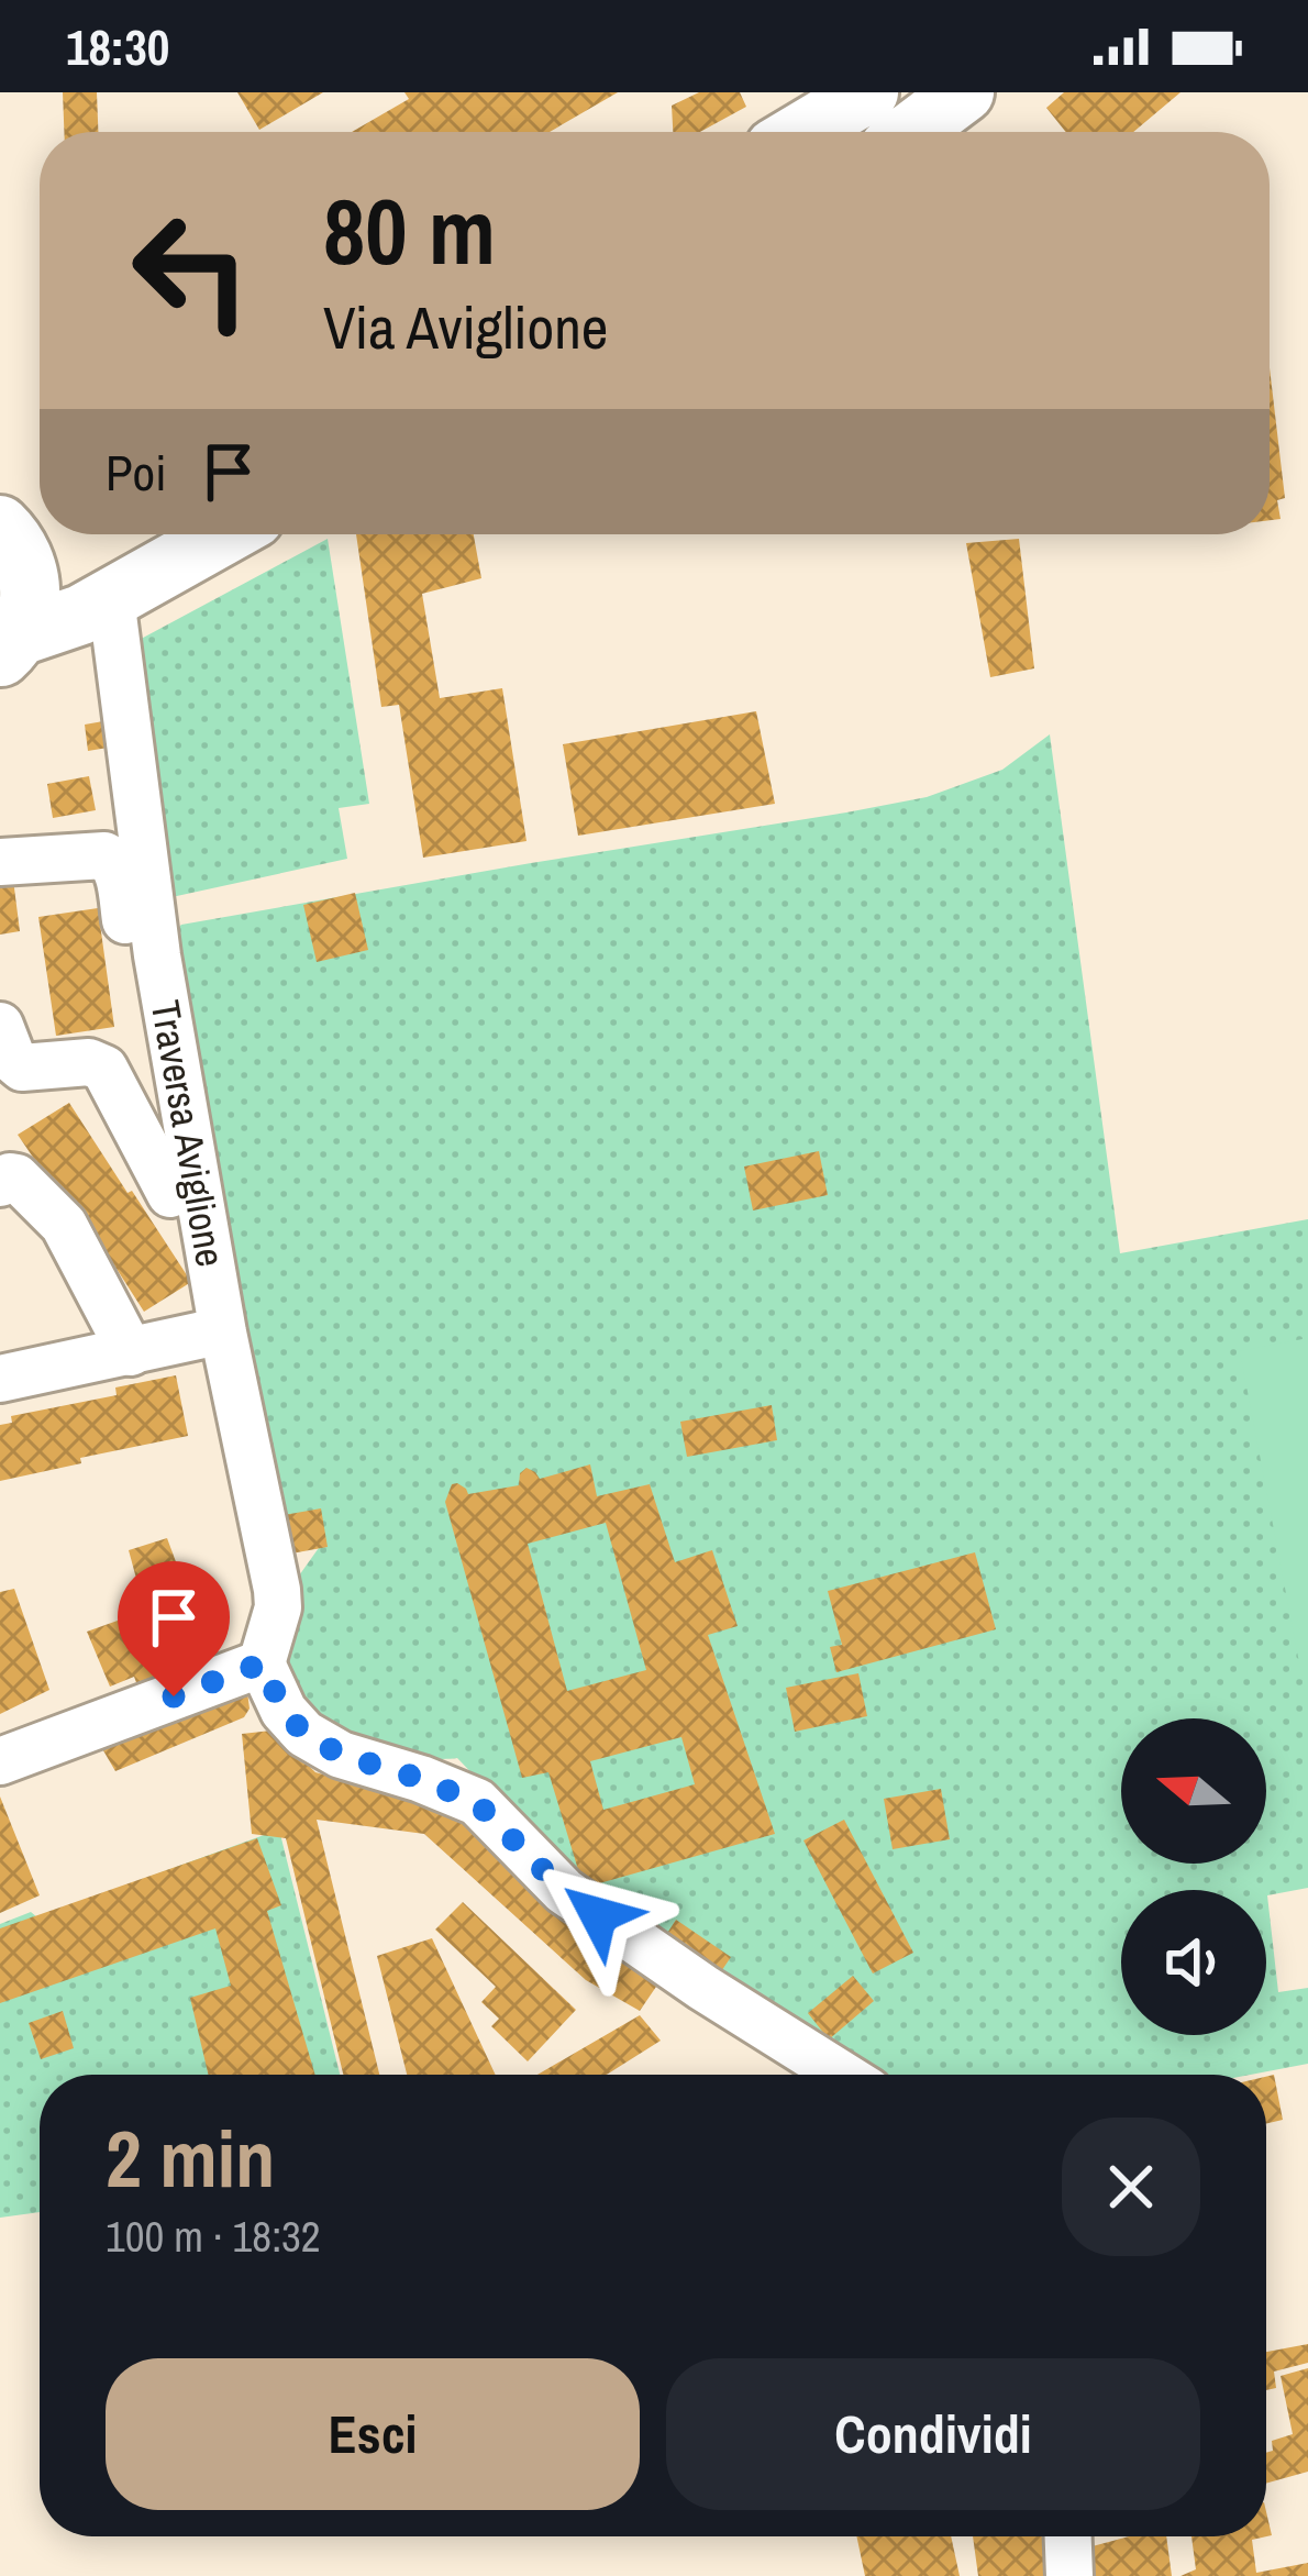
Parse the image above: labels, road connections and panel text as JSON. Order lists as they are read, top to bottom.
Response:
{
  "streets": {
    "street": ["Traversa Aviglione"]
  },
  "north": "left",
  "page": {
    "status": "18:30",
    "turn": ["80 m", "Via Aviglione"],
    "then": "Poi",
    "heading": ["2 min", "100 m · 18:32"],
    "buttons": ["Esci", "Condividi"]
  }
}
